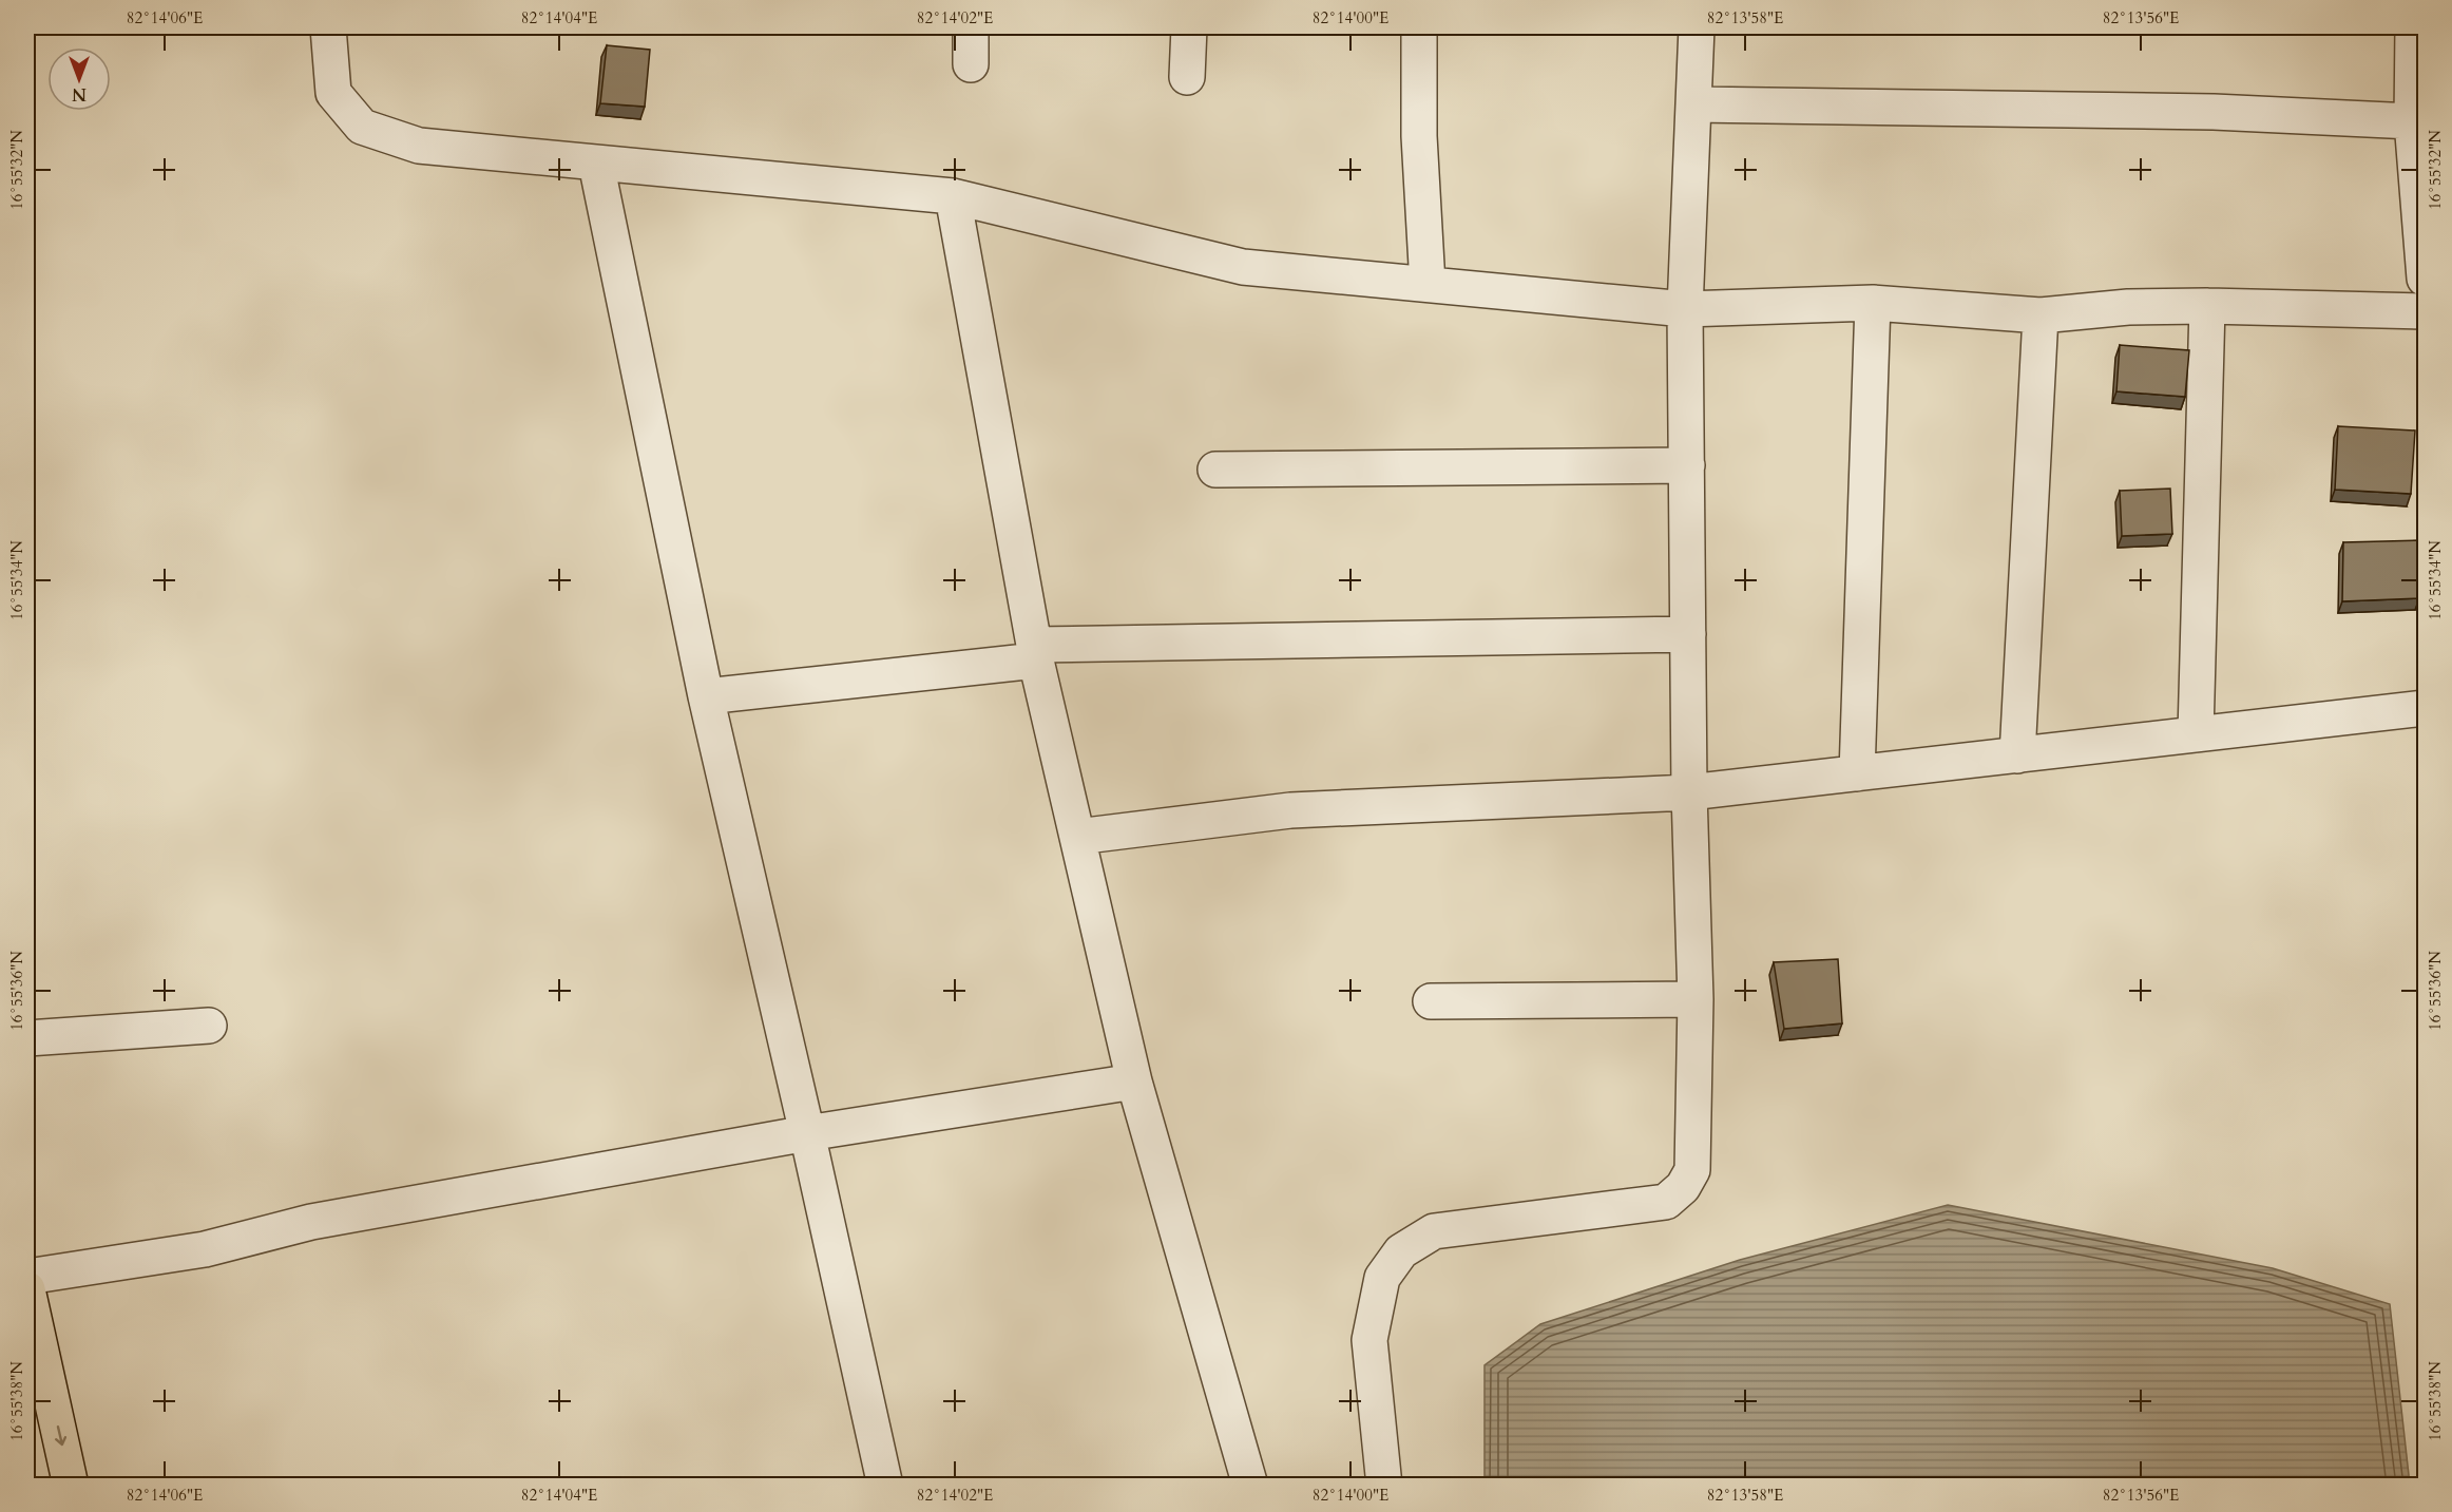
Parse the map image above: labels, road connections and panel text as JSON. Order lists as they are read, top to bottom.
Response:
{
  "north": "bottom",
  "coordinates": [
    "82°14'06\"E",
    "82°14'04\"E",
    "82°14'02\"E",
    "82°14'00\"E",
    "82°13'58\"E",
    "82°13'56\"E",
    "16°55'32\"N",
    "16°55'34\"N",
    "16°55'36\"N",
    "16°55'38\"N"
  ]
}
